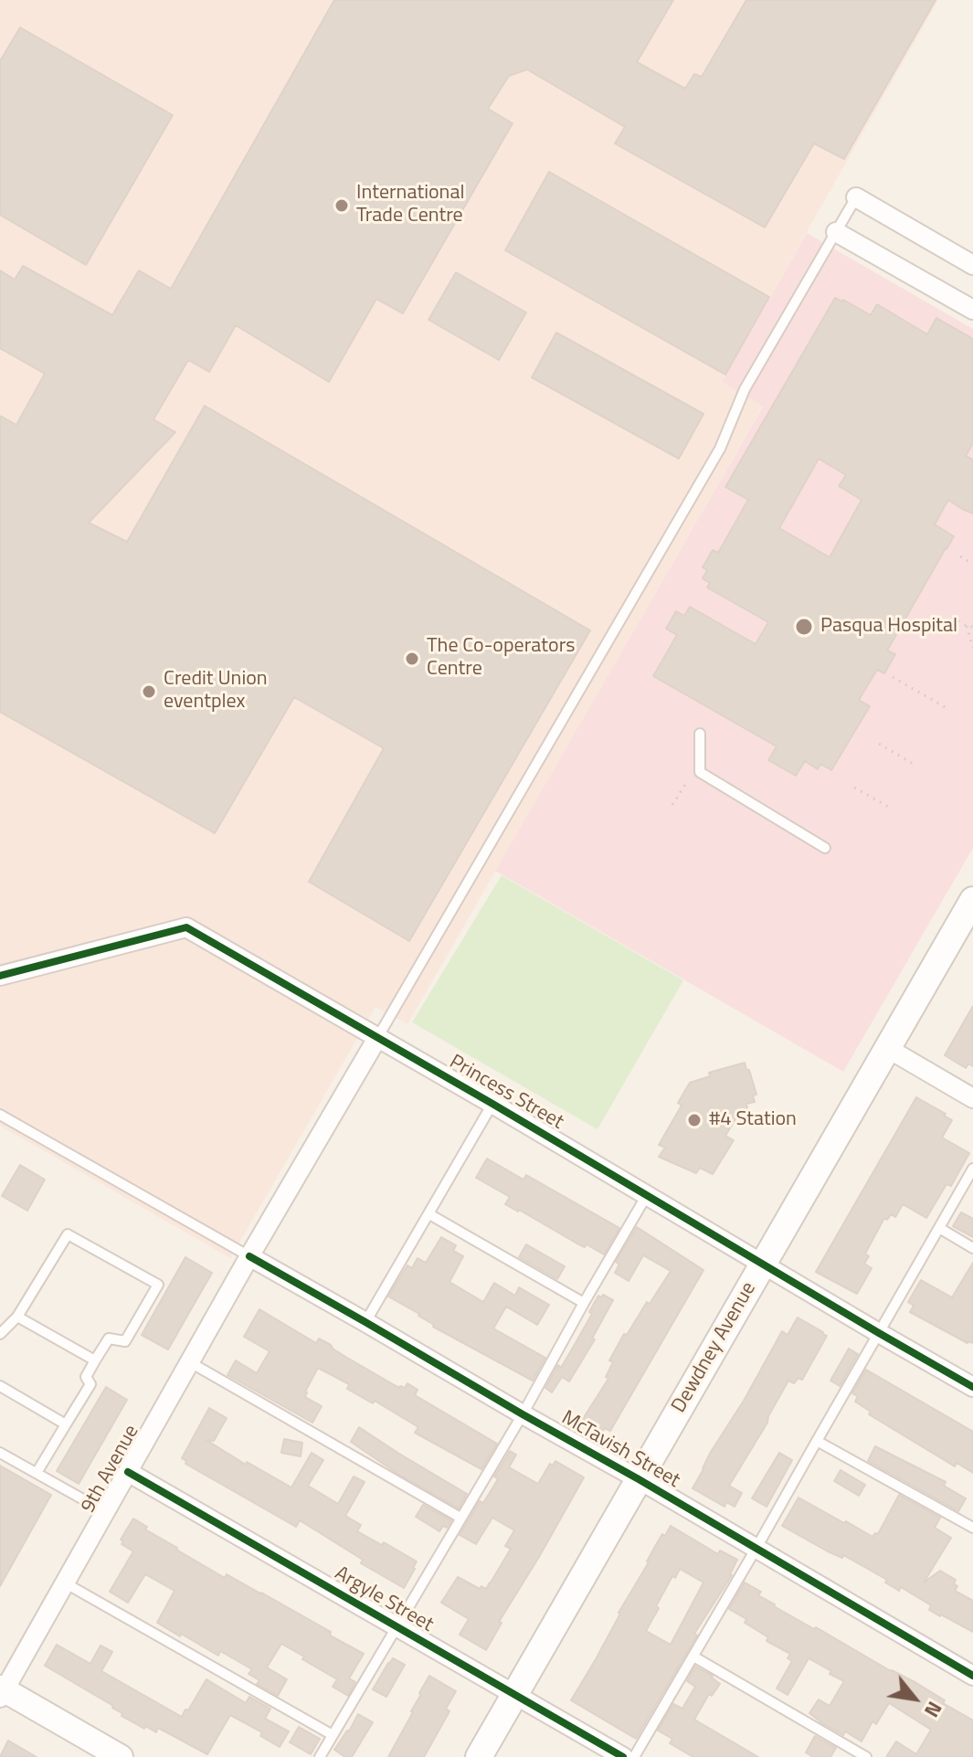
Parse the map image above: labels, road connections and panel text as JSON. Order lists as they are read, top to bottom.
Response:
{
  "streets": {
    "main road": ["Dewdney Avenue"],
    "street": [
      "Princess Street",
      "McTavish Street",
      "9th Avenue",
      "Argyle Street"
    ]
  },
  "crossings": [
    ["Princess Street", "Dewdney Avenue"],
    ["Princess Street", "9th Avenue"],
    ["Dewdney Avenue", "McTavish Street"],
    ["Dewdney Avenue", "Argyle Street"],
    ["McTavish Street", "9th Avenue"],
    ["9th Avenue", "Argyle Street"]
  ],
  "places": [
    "International Trade Centre",
    "Pasqua Hospital",
    "The Co-operators Centre",
    "Credit Union eventplex",
    "#4 Station"
  ],
  "north": "bottom right"
}
